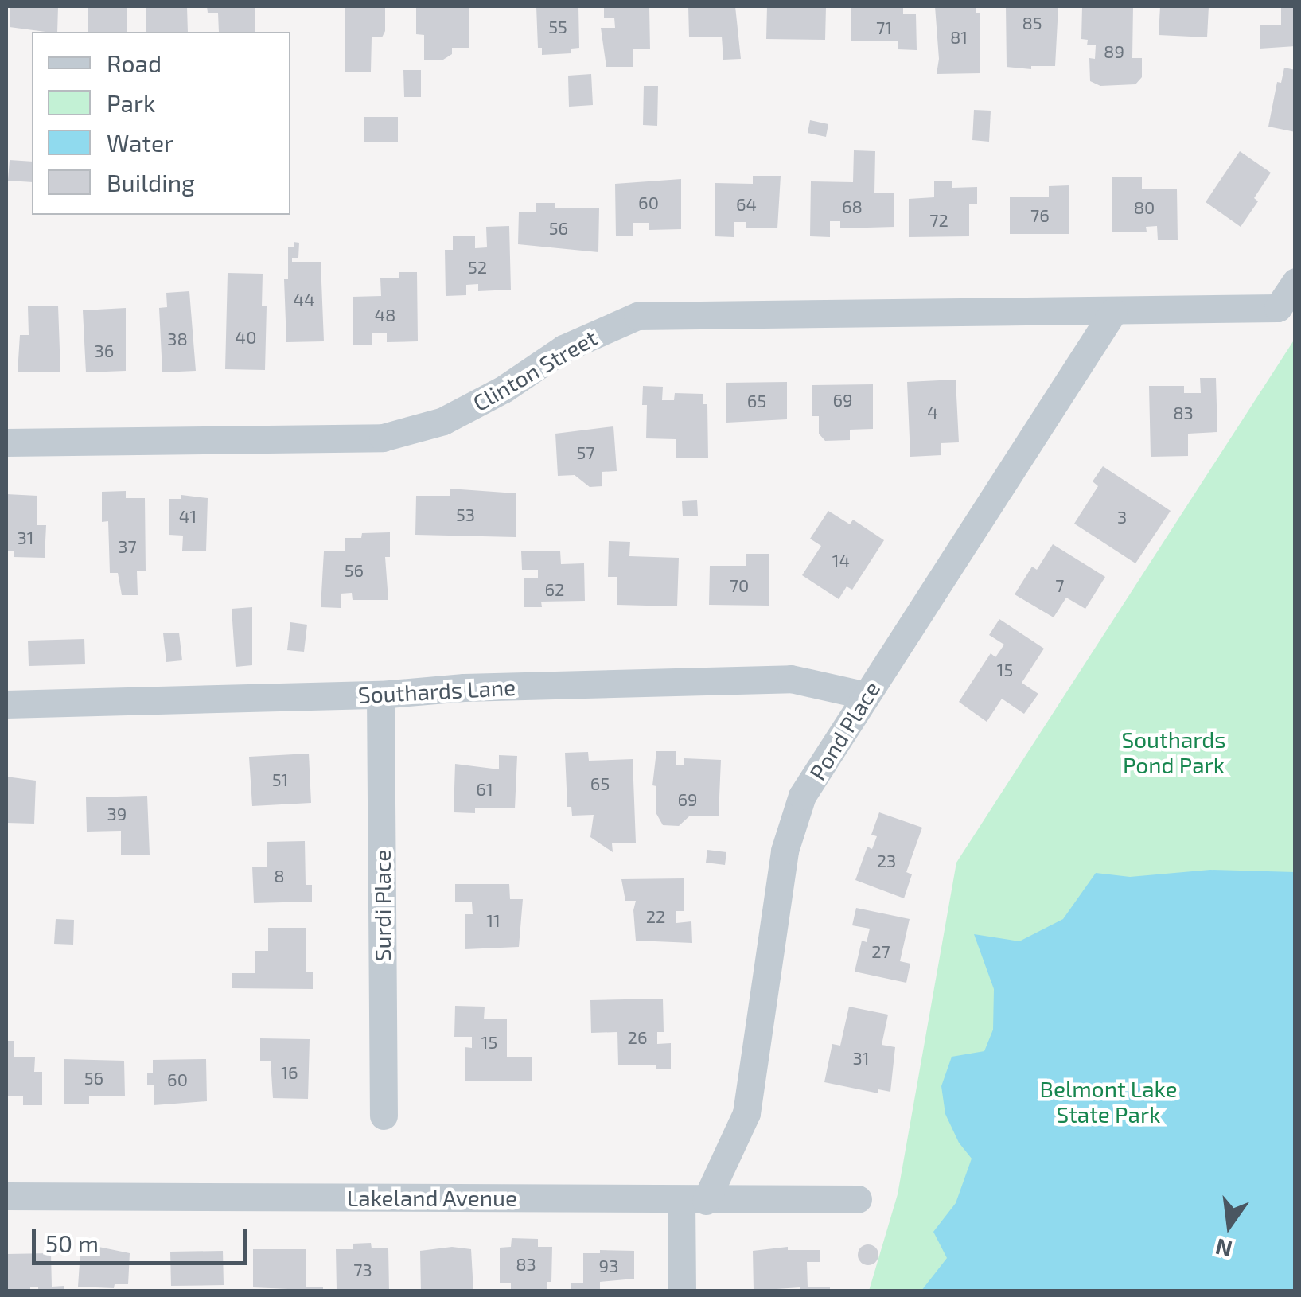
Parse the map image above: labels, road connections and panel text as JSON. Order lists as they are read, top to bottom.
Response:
{
  "streets": {
    "street": [
      "Clinton Street",
      "Southards Lane",
      "Pond Place",
      "Surdi Place",
      "Lakeland Avenue"
    ]
  },
  "crossings": [
    ["Clinton Street", "Pond Place"],
    ["Southards Lane", "Pond Place"],
    ["Southards Lane", "Surdi Place"],
    ["Pond Place", "Lakeland Avenue"]
  ],
  "parks": ["Southards Pond Park", "Belmont Lake State Park"],
  "house_numbers": [
    "85",
    "55",
    "71",
    "81",
    "89",
    "60",
    "64",
    "68",
    "80",
    "76",
    "72",
    "56",
    "52",
    "44",
    "48",
    "40",
    "38",
    "36",
    "69",
    "65",
    "4",
    "83",
    "57",
    "53",
    "41",
    "3",
    "31",
    "37",
    "14",
    "56",
    "70",
    "7",
    "62",
    "15",
    "51",
    "65",
    "61",
    "69",
    "39",
    "23",
    "8",
    "22",
    "11",
    "27",
    "26",
    "15",
    "31",
    "16",
    "56",
    "60",
    "83",
    "93",
    "73"
  ],
  "legend": [
    "Road",
    "Park",
    "Water",
    "Building"
  ],
  "scale_bar": "50 m",
  "north": "bottom"
}
